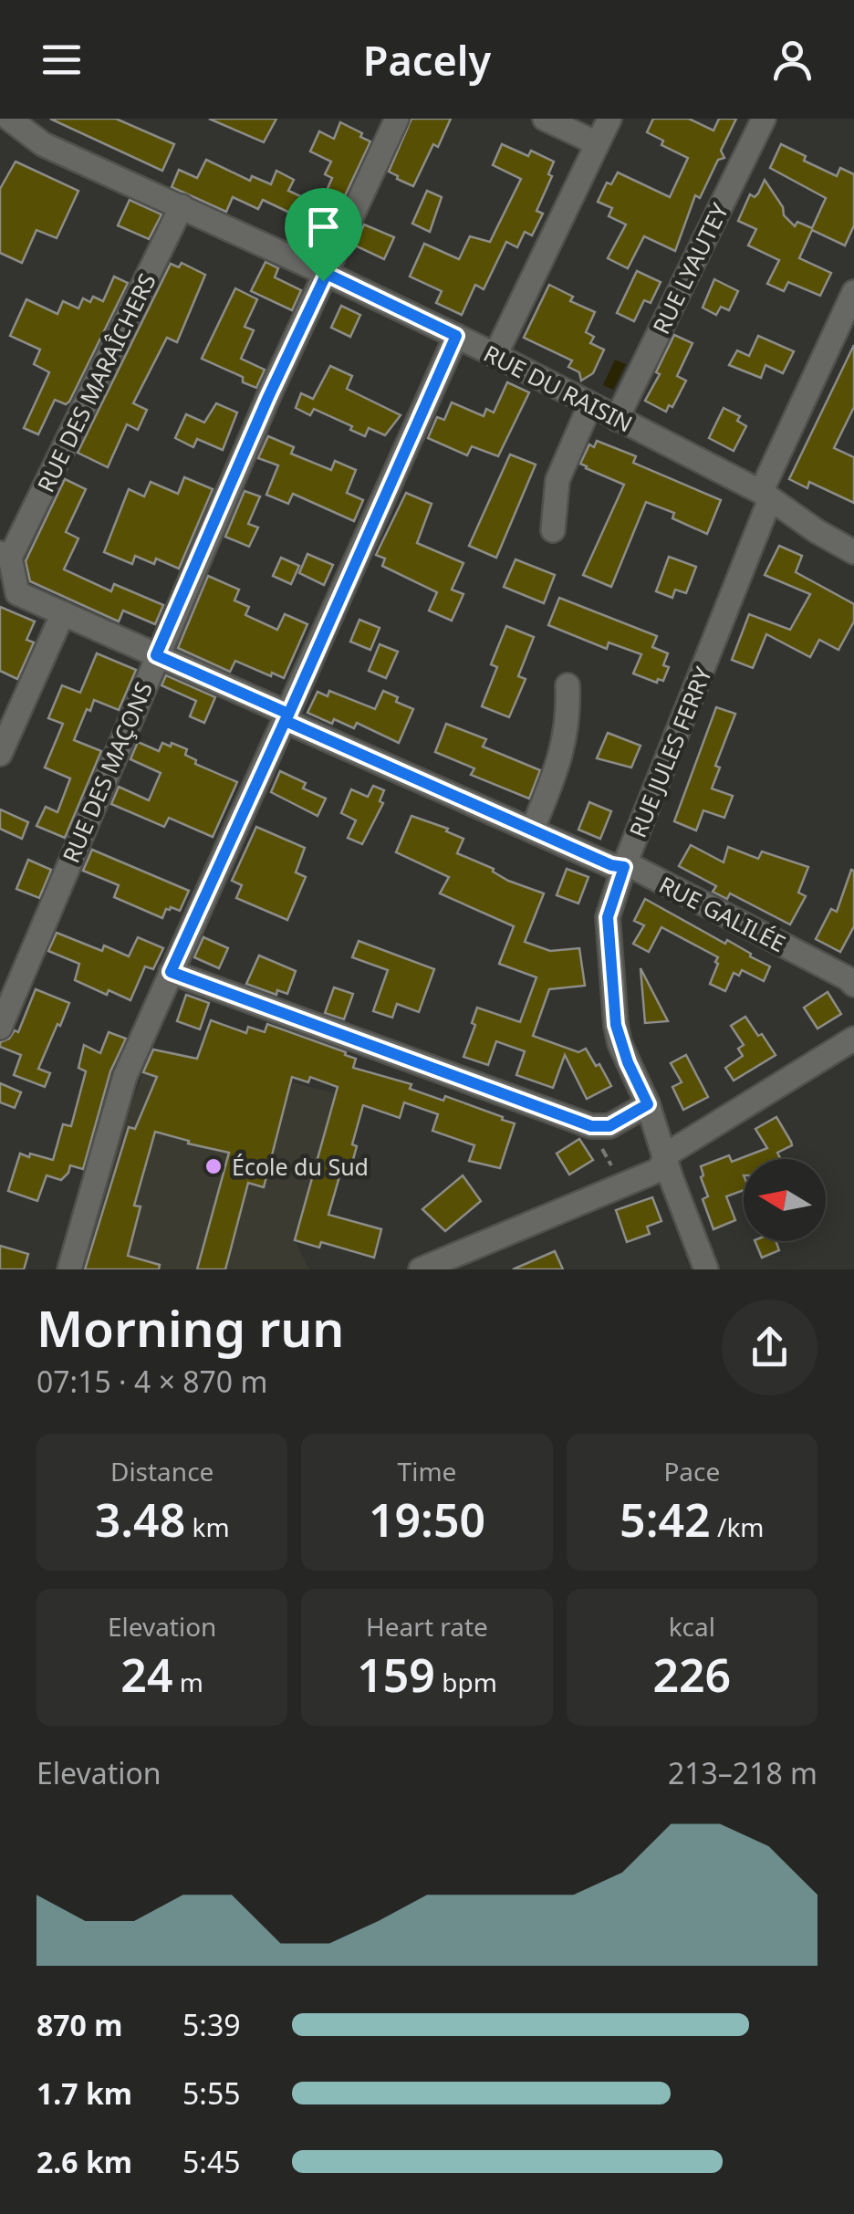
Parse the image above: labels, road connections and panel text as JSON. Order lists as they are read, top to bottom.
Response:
{
  "streets": {
    "street": [
      "RUE LYAUTEY",
      "RUE DES MARAÎCHERS",
      "RUE DU RAISIN",
      "RUE JULES FERRY",
      "RUE DES MAÇONS",
      "RUE GALILÉE"
    ]
  },
  "crossings": [
    ["RUE LYAUTEY", "RUE DU RAISIN"],
    ["RUE DES MARAÎCHERS", "RUE DU RAISIN"],
    ["RUE DES MARAÎCHERS", "RUE GALILÉE"],
    ["RUE DU RAISIN", "RUE JULES FERRY"],
    ["RUE DU RAISIN", "RUE DES MAÇONS"],
    ["RUE JULES FERRY", "RUE GALILÉE"],
    ["RUE DES MAÇONS", "RUE GALILÉE"]
  ],
  "places": ["École du Sud"],
  "north": "left",
  "page": {
    "header": "Pacely",
    "heading": ["Morning run", "07:15 · 4 × 870 m"],
    "stats": [
      ["Distance", "3.48 km"],
      ["Time", "19:50"],
      ["Pace", "5:42 /km"],
      ["Elevation", "24 m"],
      ["Heart rate", "159 bpm"],
      ["kcal", "226"]
    ],
    "chart": ["Elevation", "213–218 m"],
    "list": [
      {
        "name": "870 m",
        "note": "5:39"
      },
      {
        "name": "1.7 km",
        "note": "5:55"
      },
      {
        "name": "2.6 km",
        "note": "5:45"
      }
    ]
  }
}
